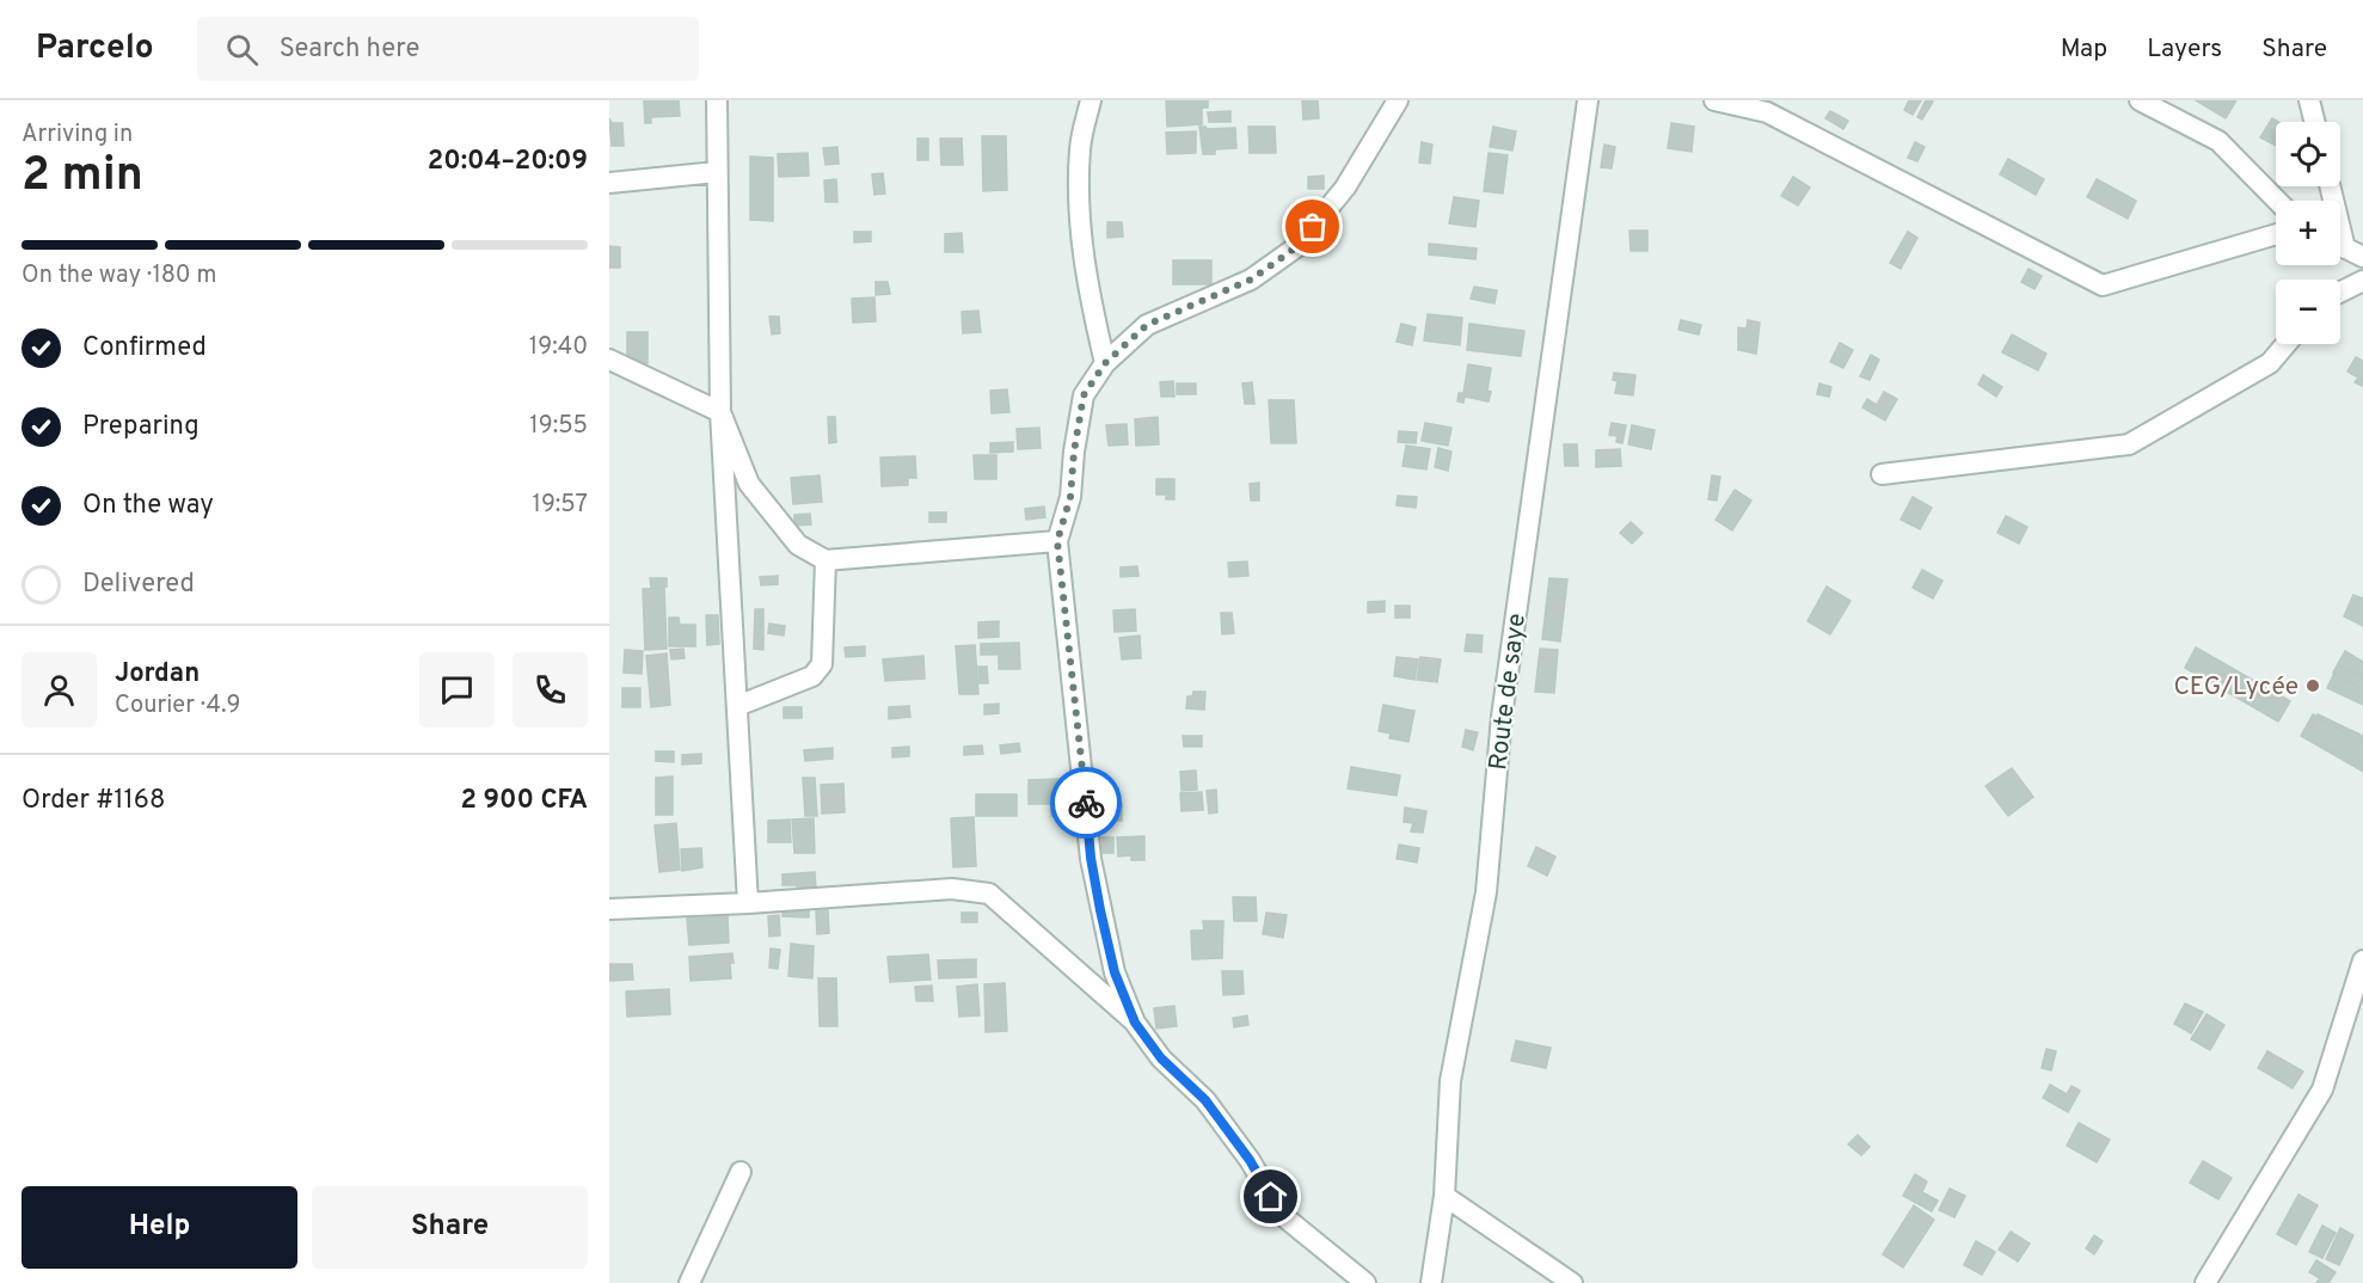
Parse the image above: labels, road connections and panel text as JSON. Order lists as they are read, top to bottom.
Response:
{
  "streets": {
    "street": ["Route de saye"]
  },
  "places": ["CEG/Lycée"],
  "page": {
    "header": "Parcelo",
    "search": "Search here",
    "nav": ["Map", "Layers", "Share"],
    "heading": ["2 min", "Arriving in", "20:04–20:09"],
    "panel": [
      "Jordan",
      "Courier · 4.9",
      "Order #1168",
      "2 900 CFA"
    ],
    "map_buttons": ["+", "−"],
    "bar": "On the way · 180 m",
    "list": [
      ["Confirmed", "19:40"],
      ["Preparing", "19:55"],
      ["On the way", "19:57"],
      "Delivered"
    ],
    "buttons": ["Help", "Share"]
  }
}
